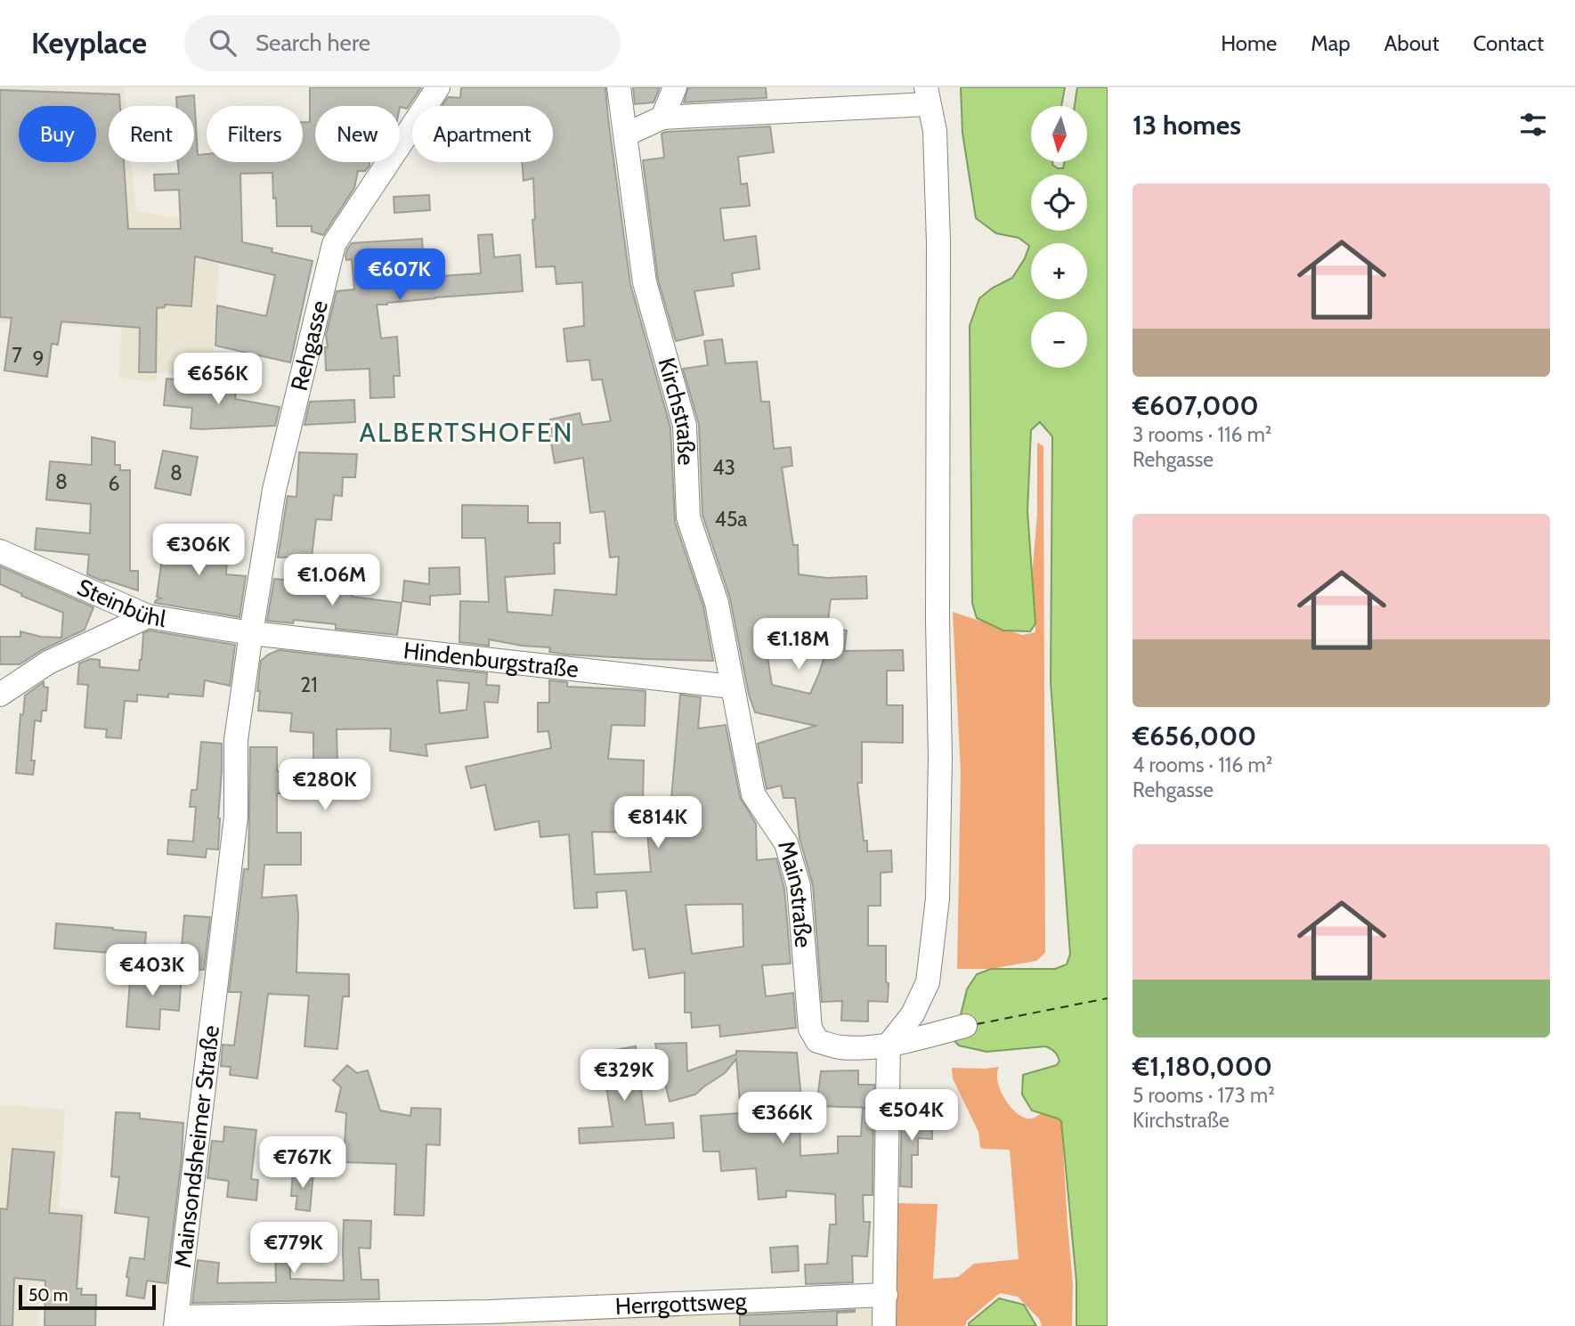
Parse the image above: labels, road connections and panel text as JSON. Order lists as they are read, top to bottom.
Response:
{
  "streets": {
    "street": [
      "Rehgasse",
      "Kirchstraße",
      "Steinbühl",
      "Hindenburgstraße",
      "Mainstraße",
      "Mainsondsheimer Straße",
      "Herrgottsweg"
    ]
  },
  "crossings": [
    ["Rehgasse", "Steinbühl"],
    ["Rehgasse", "Hindenburgstraße"],
    ["Rehgasse", "Mainsondsheimer Straße"],
    ["Kirchstraße", "Hindenburgstraße"],
    ["Kirchstraße", "Mainstraße"],
    ["Steinbühl", "Hindenburgstraße"],
    ["Steinbühl", "Mainsondsheimer Straße"],
    ["Hindenburgstraße", "Mainstraße"],
    ["Hindenburgstraße", "Mainsondsheimer Straße"],
    ["Mainsondsheimer Straße", "Herrgottsweg"]
  ],
  "districts": ["ALBERTSHOFEN"],
  "house_numbers": [
    "7",
    "9",
    "43",
    "8",
    "8",
    "6",
    "45a",
    "21"
  ],
  "scale_bar": "50 m",
  "north": "bottom",
  "page": {
    "header": "Keyplace",
    "search": "Search here",
    "nav": [
      "Home",
      "Map",
      "About",
      "Contact"
    ],
    "heading": "13 homes",
    "map_buttons": ["+", "−"],
    "chip": [
      "Buy",
      "Rent",
      "Filters",
      "New",
      "Apartment"
    ],
    "list": [
      {
        "name": "€607,000",
        "note": "3 rooms · 116 m² · Rehgasse"
      },
      {
        "name": "€656,000",
        "note": "4 rooms · 116 m² · Rehgasse"
      },
      {
        "name": "€1,180,000",
        "note": "5 rooms · 173 m² · Kirchstraße"
      }
    ],
    "price": [
      "€607K",
      "€656K",
      "€306K",
      "€1.06M",
      "€1.18M",
      "€280K",
      "€814K",
      "€403K",
      "€329K",
      "€504K",
      "€366K",
      "€767K",
      "€779K"
    ],
    "scale": "50 m"
  }
}
